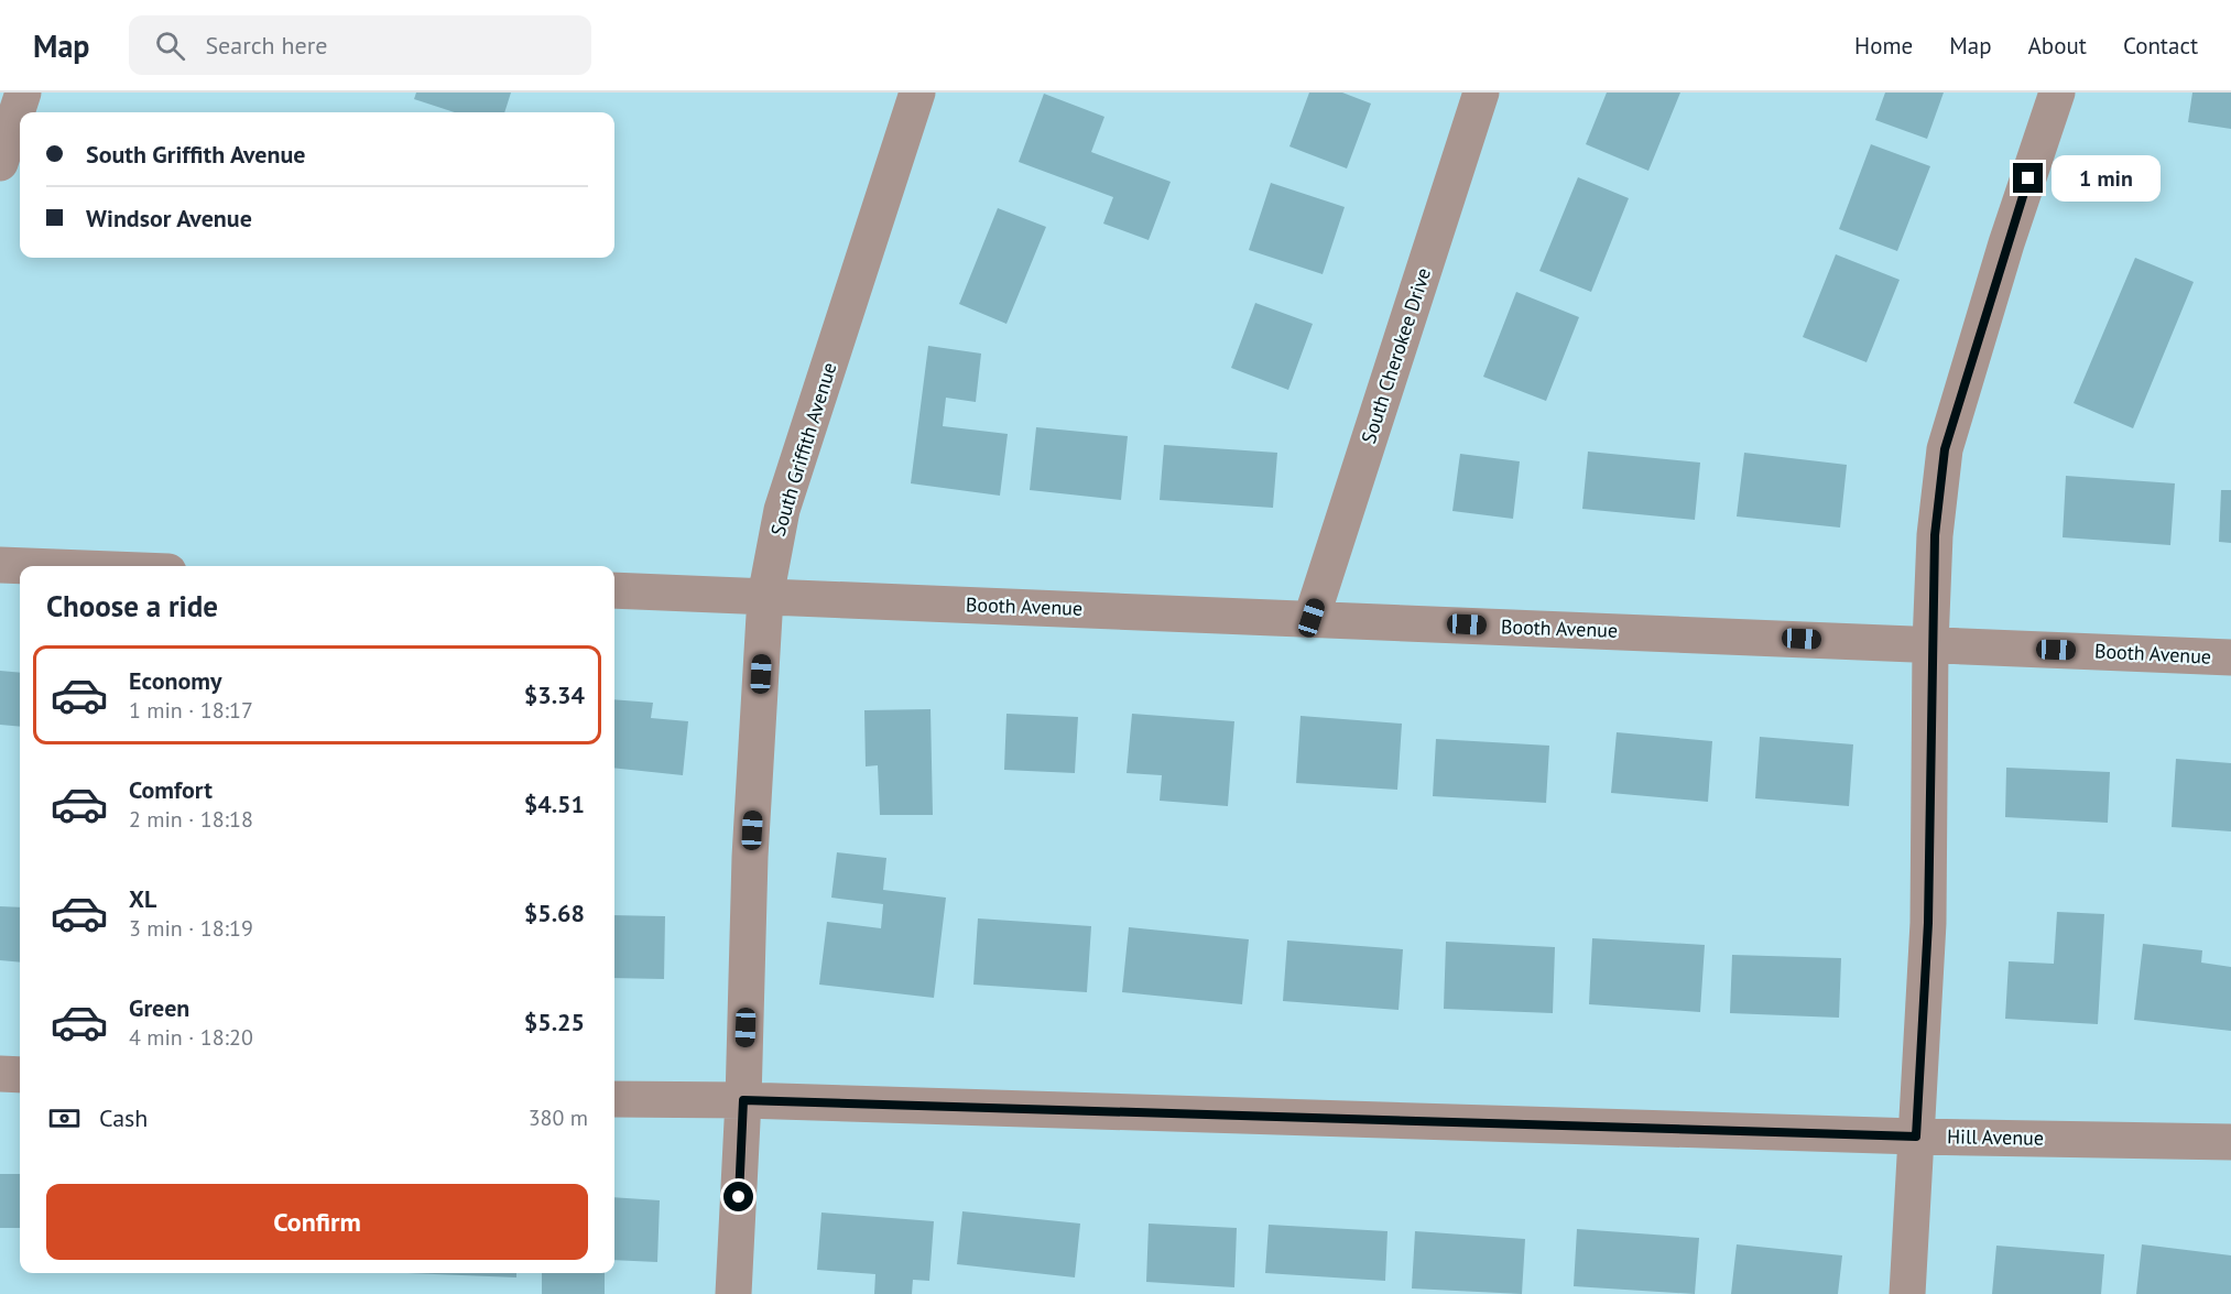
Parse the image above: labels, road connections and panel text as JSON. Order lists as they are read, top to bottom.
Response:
{
  "streets": {
    "street": [
      "South Cherokee Drive",
      "South Griffith Avenue",
      "Booth Avenue",
      "Hill Avenue"
    ]
  },
  "crossings": [
    ["South Cherokee Drive", "Booth Avenue"],
    ["South Griffith Avenue", "Booth Avenue"],
    ["South Griffith Avenue", "Hill Avenue"]
  ],
  "page": {
    "header": "Map",
    "search": "Search here",
    "nav": [
      "Home",
      "Map",
      "About",
      "Contact"
    ],
    "banner": ["South Griffith Avenue", "Windsor Avenue"],
    "bubble": "1 min",
    "heading": "Choose a ride",
    "list": [
      {
        "name": "Economy",
        "note": "1 min · 18:17",
        "value": "$3.34"
      },
      {
        "name": "Comfort",
        "note": "2 min · 18:18",
        "value": "$4.51"
      },
      {
        "name": "XL",
        "note": "3 min · 18:19",
        "value": "$5.68"
      },
      {
        "name": "Green",
        "note": "4 min · 18:20",
        "value": "$5.25"
      }
    ],
    "pay": ["Cash", "380 m"],
    "buttons": "Confirm"
  }
}
